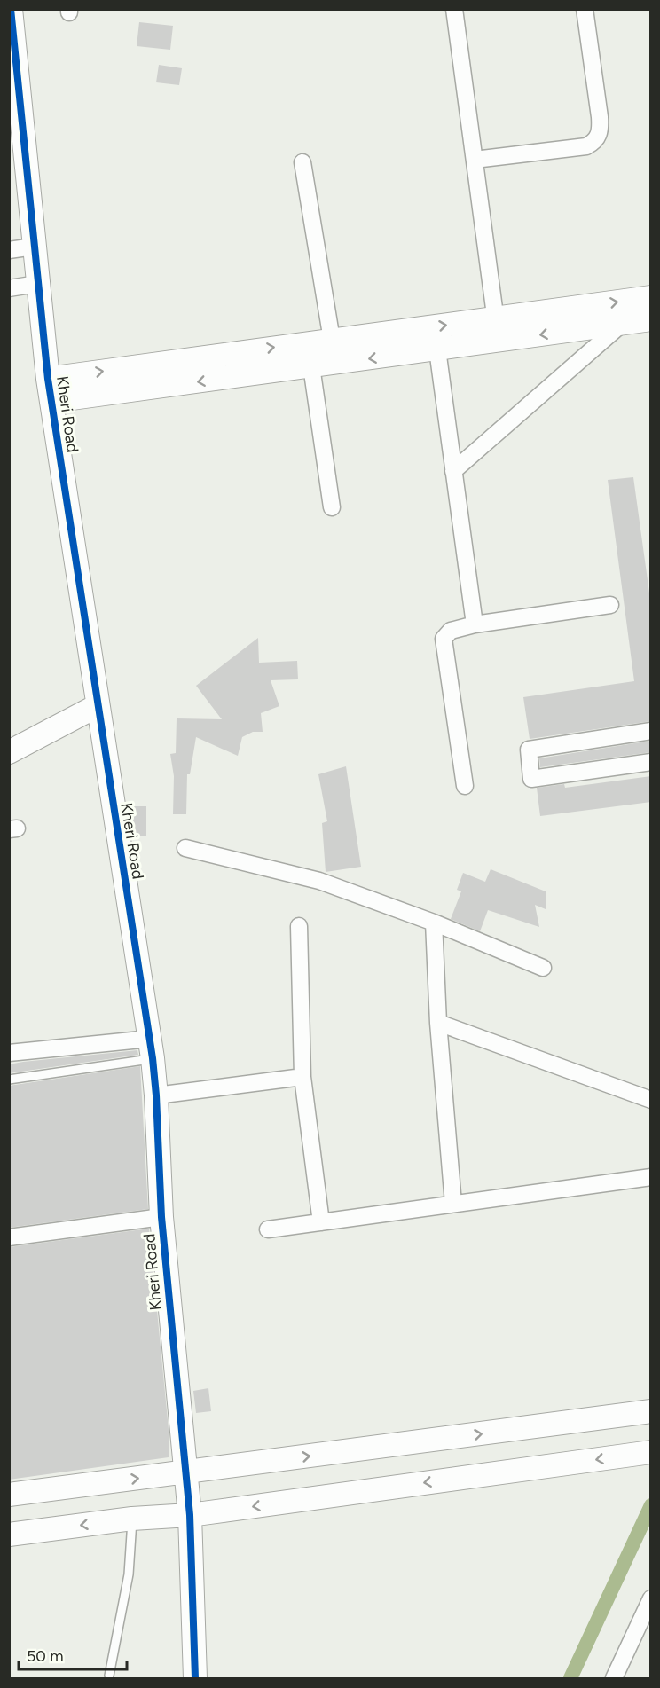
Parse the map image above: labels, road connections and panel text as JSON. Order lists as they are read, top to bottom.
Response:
{
  "streets": {
    "street": ["Kheri Road"]
  },
  "scale_bar": "50 m"
}
